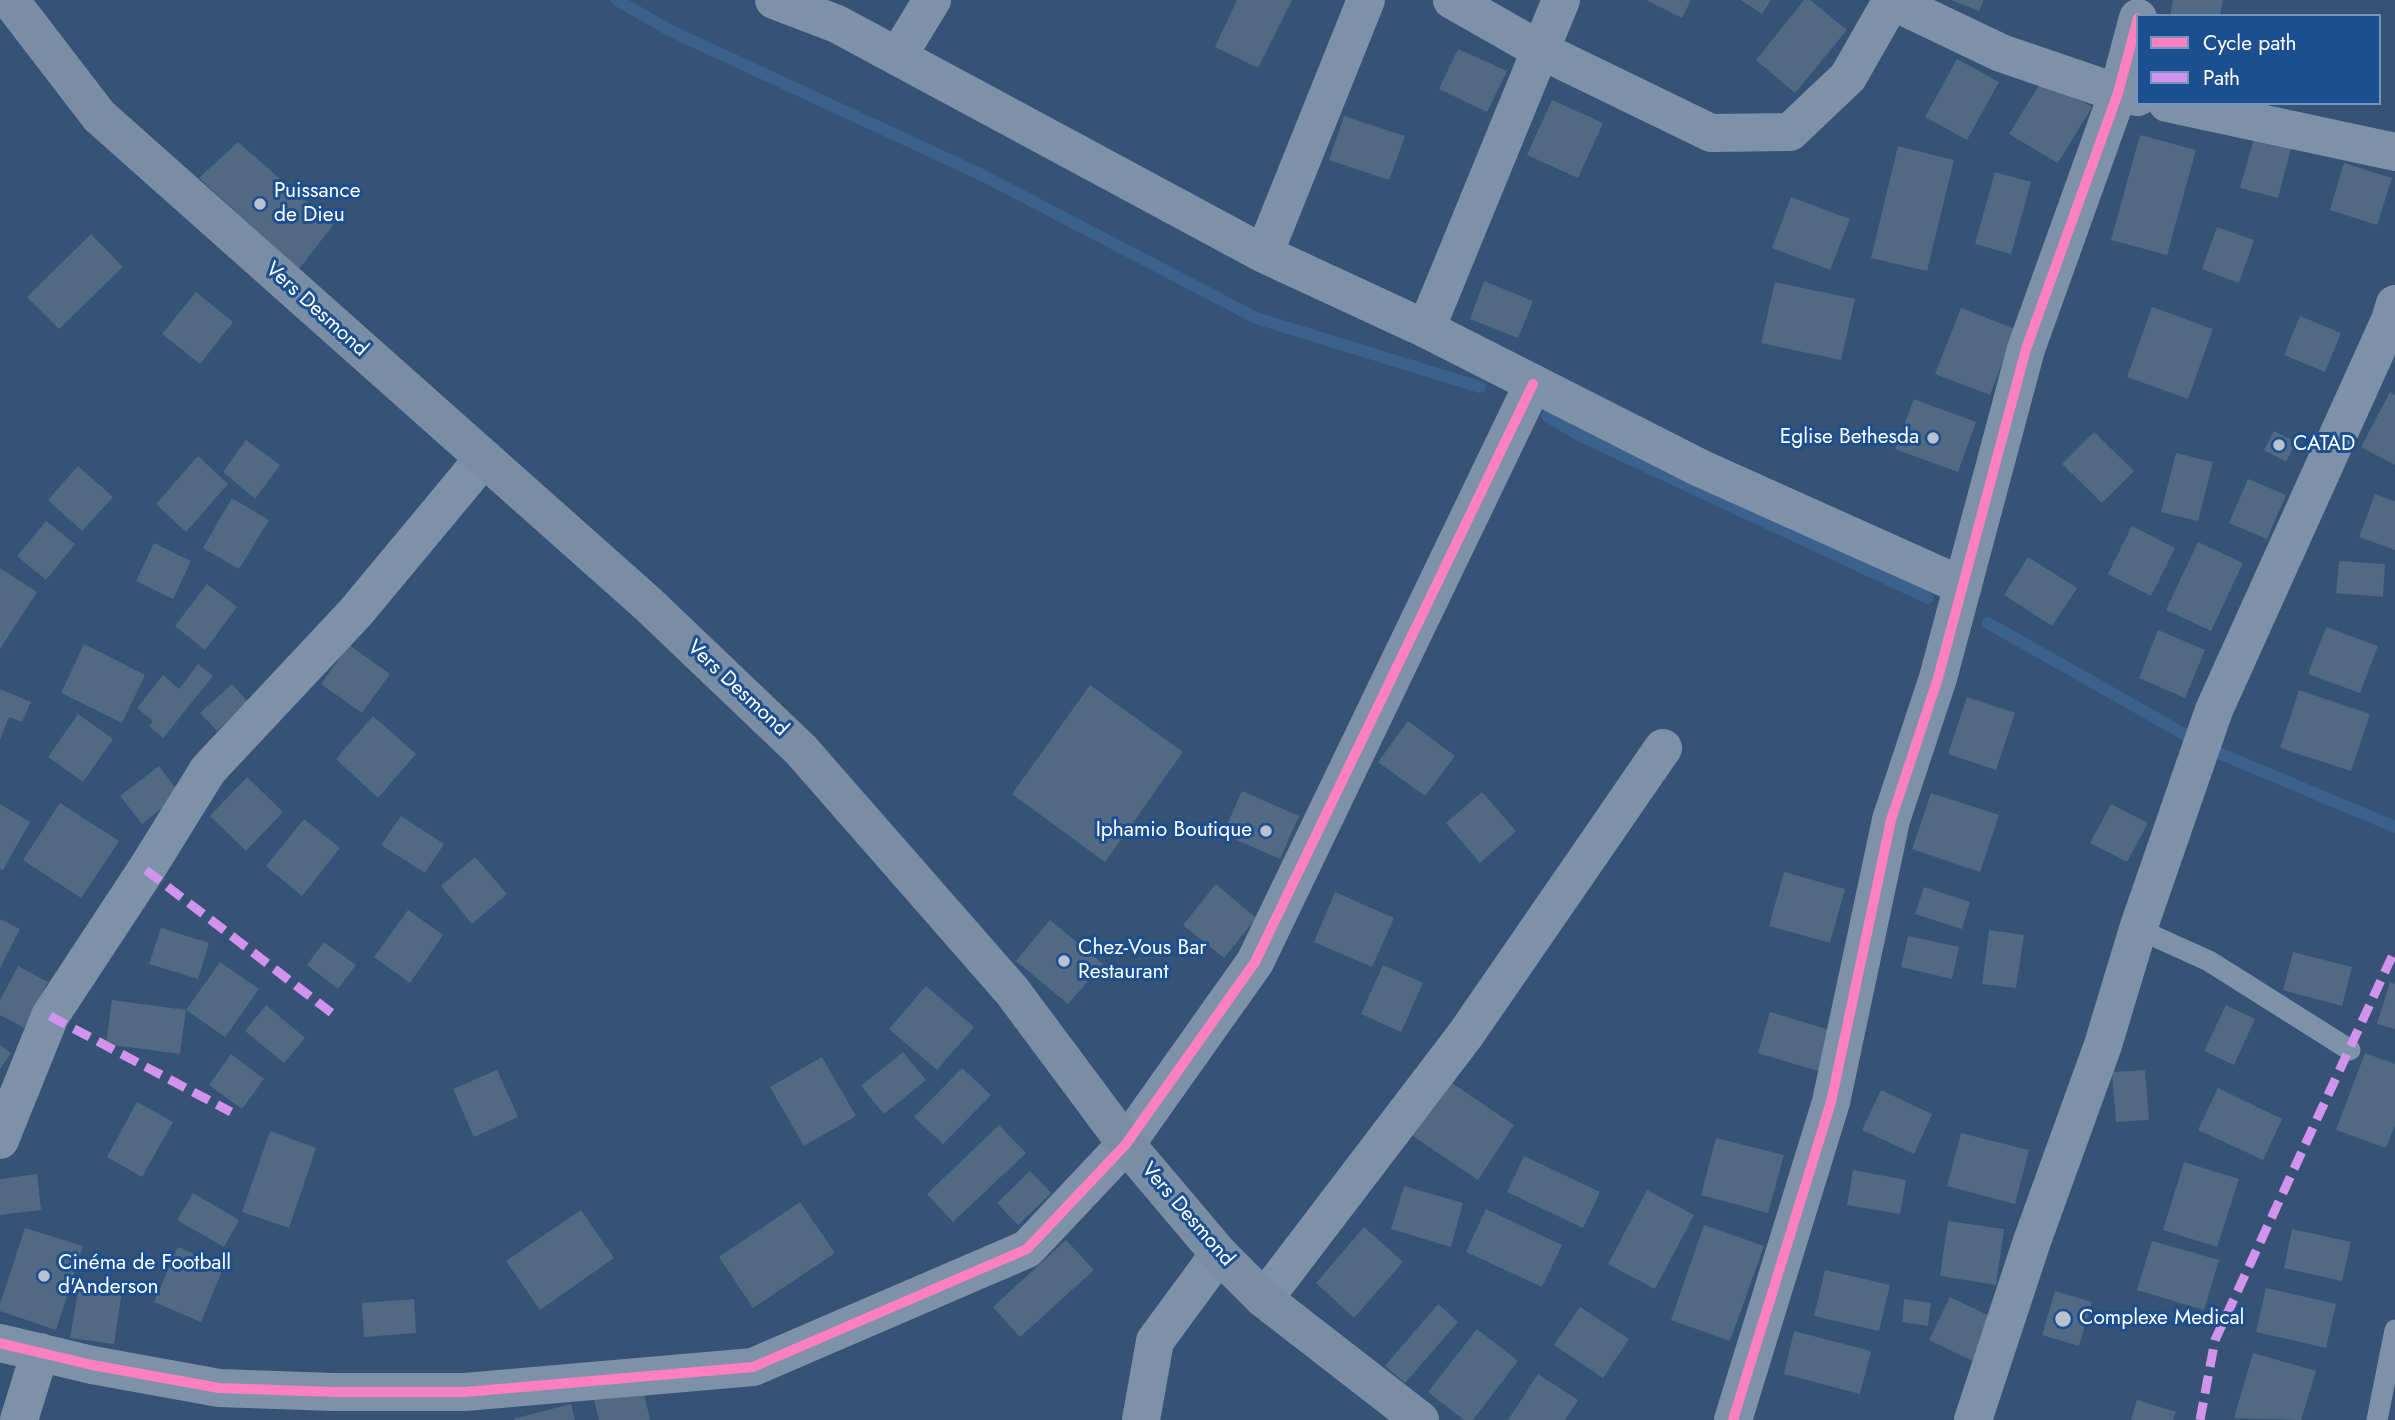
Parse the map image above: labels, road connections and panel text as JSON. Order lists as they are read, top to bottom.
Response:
{
  "streets": {
    "main road": ["Vers Desmond"]
  },
  "places": [
    "Puissance de Dieu",
    "Eglise Bethesda",
    "CATAD",
    "Iphamio Boutique",
    "Chez-Vous Bar Restaurant",
    "Cinéma de Football d'Anderson",
    "Complexe Medical"
  ],
  "legend": ["Cycle path", "Path"]
}
